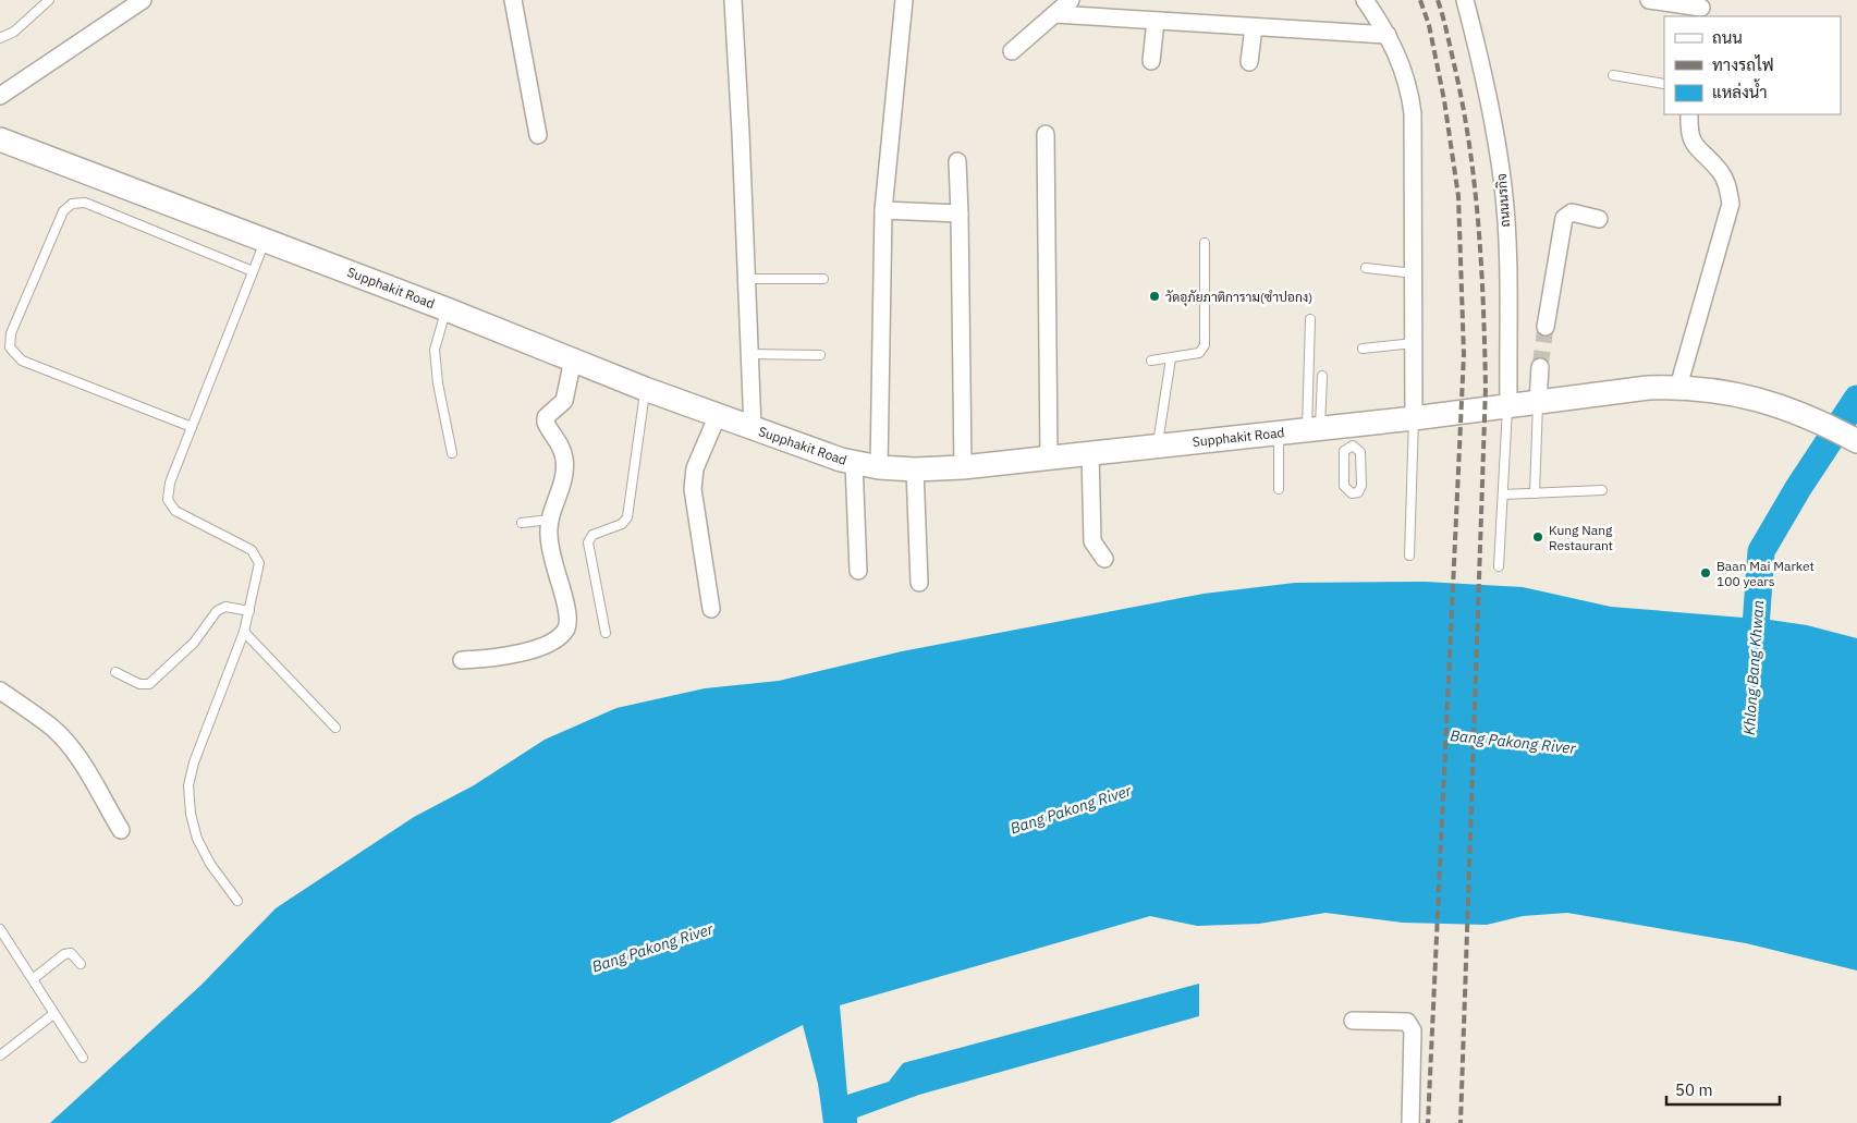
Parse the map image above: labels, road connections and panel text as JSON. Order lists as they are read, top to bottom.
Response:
{
  "streets": {
    "main road": ["Supphakit Road"],
    "street": ["ถนนนรกิจ"]
  },
  "crossings": [
    ["ถนนนรกิจ", "Supphakit Road"]
  ],
  "water": ["Khlong Bang Khwan", "Bang Pakong River"],
  "places": ["วัดอุภัยภาติการาม(ซำปอกง)", "Kung Nang Restaurant", "Baan Mai Market 100 years"],
  "legend": ["ถนน", "ทางรถไฟ", "แหล่งน้ำ"],
  "scale_bar": "50 m"
}
